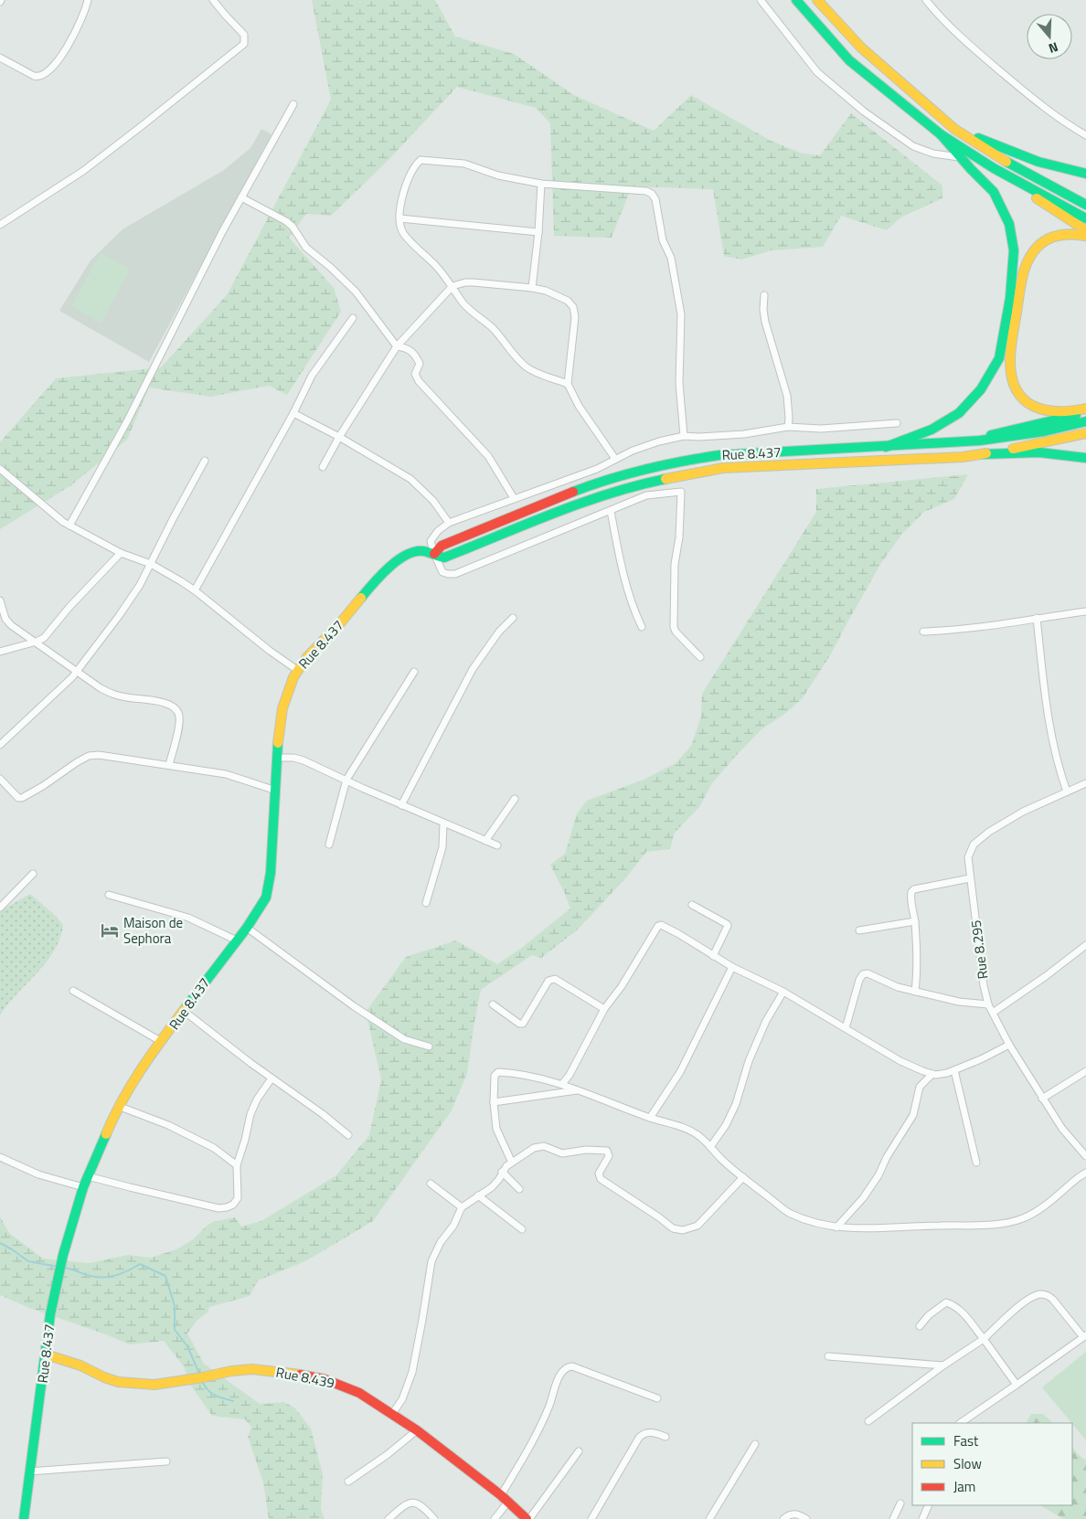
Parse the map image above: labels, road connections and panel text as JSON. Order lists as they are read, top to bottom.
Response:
{
  "streets": {
    "main road": ["Rue 8.437", "Rue 8.439"],
    "street": ["Rue 8.295"]
  },
  "crossings": [
    ["Rue 8.437", "Rue 8.439"]
  ],
  "places": {
    "hotel": ["Maison de Sephora"]
  },
  "legend": ["Fast", "Slow", "Jam"],
  "north": "bottom"
}
